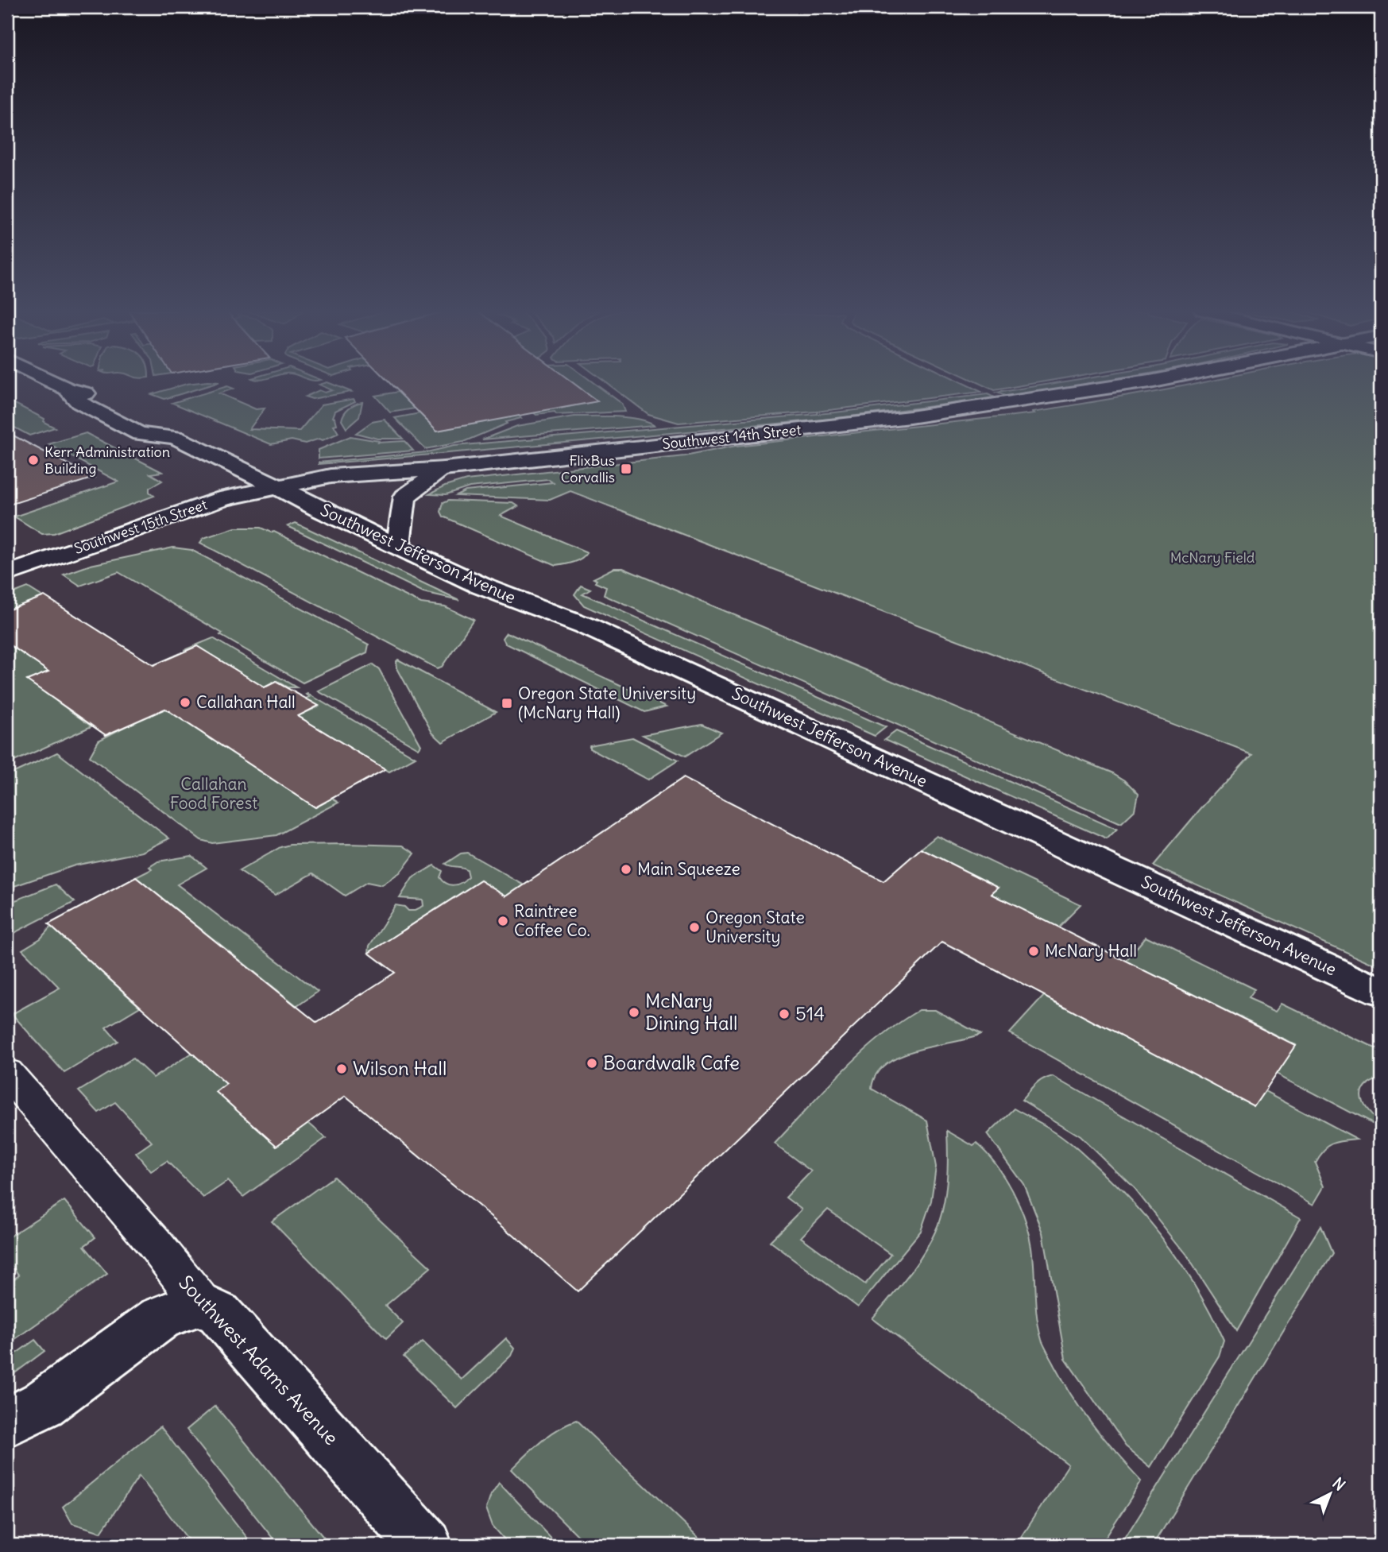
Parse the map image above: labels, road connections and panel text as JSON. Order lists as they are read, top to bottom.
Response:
{
  "streets": {
    "street": [
      "Southwest 14th Street",
      "Southwest 15th Street",
      "Southwest Jefferson Avenue",
      "Southwest Adams Avenue"
    ]
  },
  "crossings": [
    ["Southwest 14th Street", "Southwest 15th Street"],
    ["Southwest 14th Street", "Southwest Jefferson Avenue"],
    ["Southwest 15th Street", "Southwest Jefferson Avenue"]
  ],
  "parks": ["McNary Field", "Callahan Food Forest"],
  "places": {
    "other": [
      "Kerr Administration Building",
      "Callahan Hall",
      "Main Squeeze",
      "Raintree Coffee Co.",
      "Oregon State University",
      "McNary Hall",
      "McNary Dining Hall",
      "514",
      "Boardwalk Cafe",
      "Wilson Hall"
    ],
    "transit": ["FlixBus Corvallis", "Oregon State University (McNary Hall)"]
  },
  "north": "top right"
}
